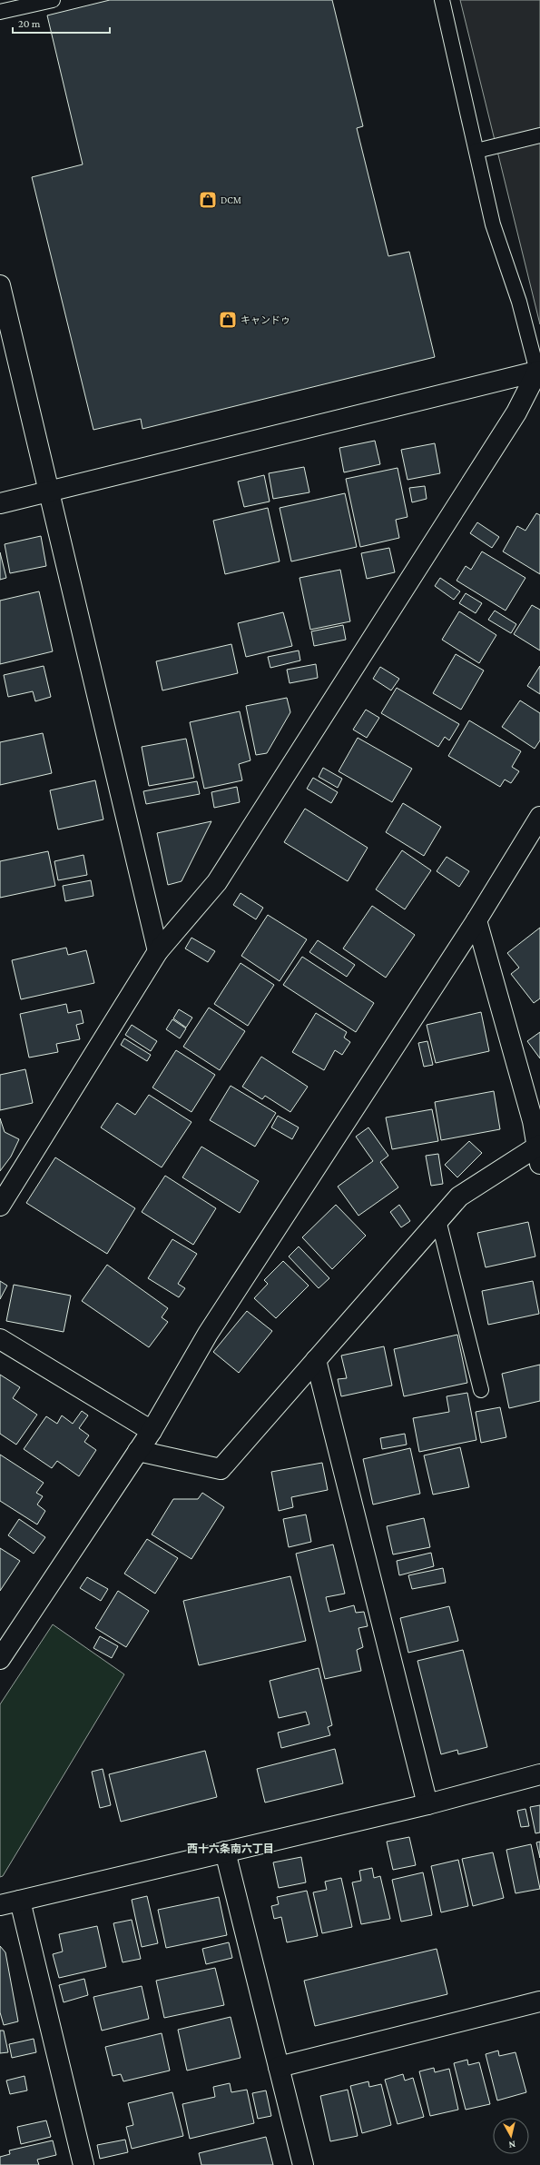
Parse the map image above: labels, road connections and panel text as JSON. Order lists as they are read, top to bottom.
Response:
{
  "districts": ["西十六条南六丁目"],
  "places": {
    "shop": ["DCM", "キャンドゥ"]
  },
  "scale_bar": "20 m",
  "north": "bottom"
}
